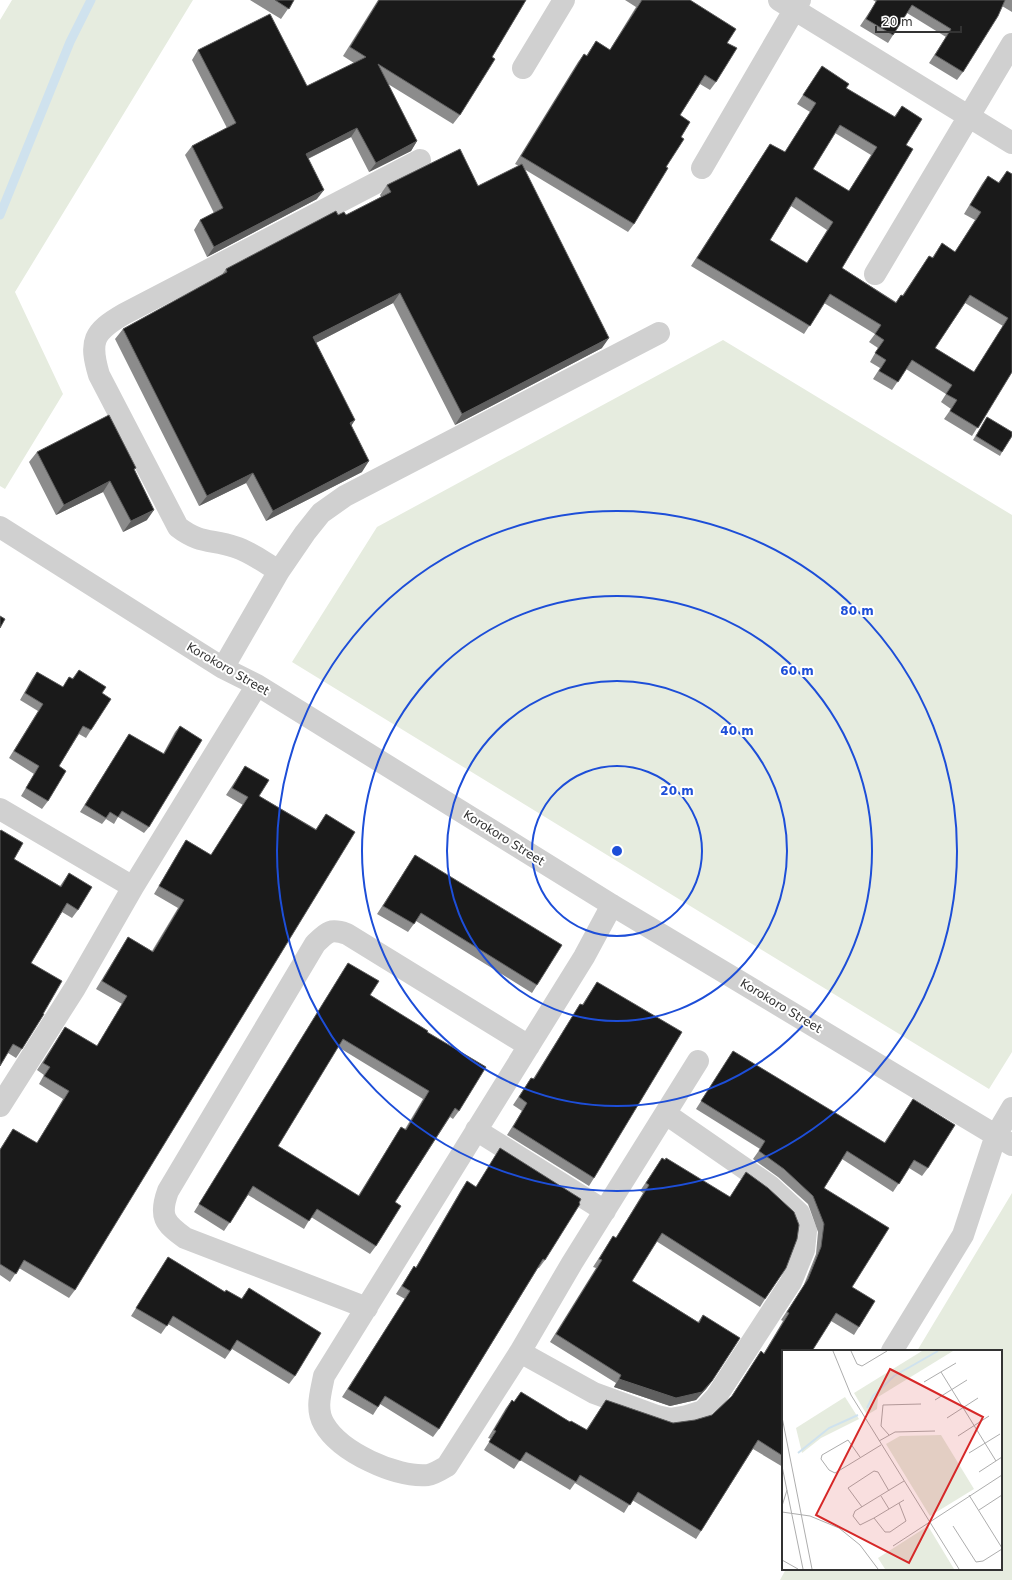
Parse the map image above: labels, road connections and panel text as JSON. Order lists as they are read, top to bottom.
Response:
{
  "streets": {
    "street": ["Korokoro Street"]
  },
  "scale_bar": "20 m",
  "rings": [
    "80 m",
    "60 m",
    "40 m",
    "20 m"
  ]
}
